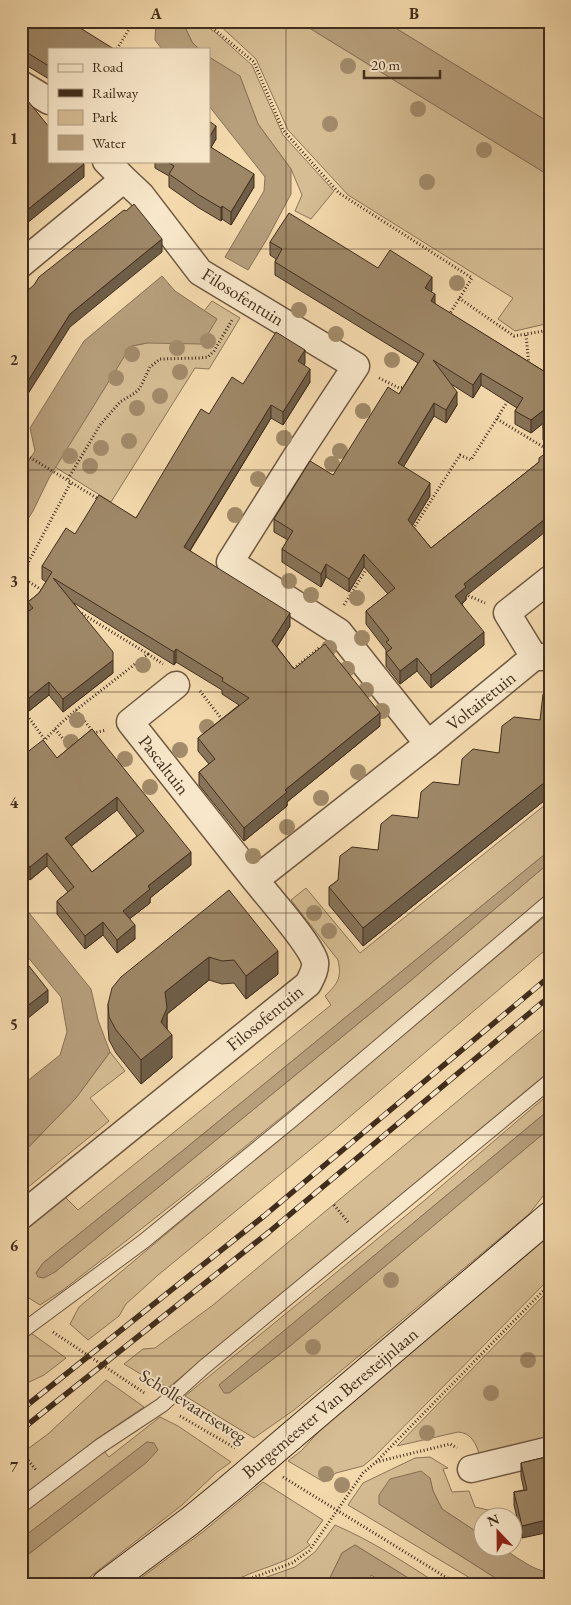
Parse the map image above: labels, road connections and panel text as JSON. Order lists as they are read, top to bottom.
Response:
{
  "streets": {
    "main road": ["Burgemeester Van Beresteijnlaan"],
    "street": ["Filosofentuin", "Voltairetuin", "Pascaltuin"],
    "path": ["Schollevaartseweg"]
  },
  "crossings": [
    ["Filosofentuin", "Pascaltuin"]
  ],
  "legend": [
    "Road",
    "Railway",
    "Park",
    "Water"
  ],
  "scale_bar": "20 m",
  "north": "top",
  "grid": {
    "columns": ["A", "B"],
    "rows": [
      "1",
      "2",
      "3",
      "4",
      "5",
      "6",
      "7"
    ]
  }
}
